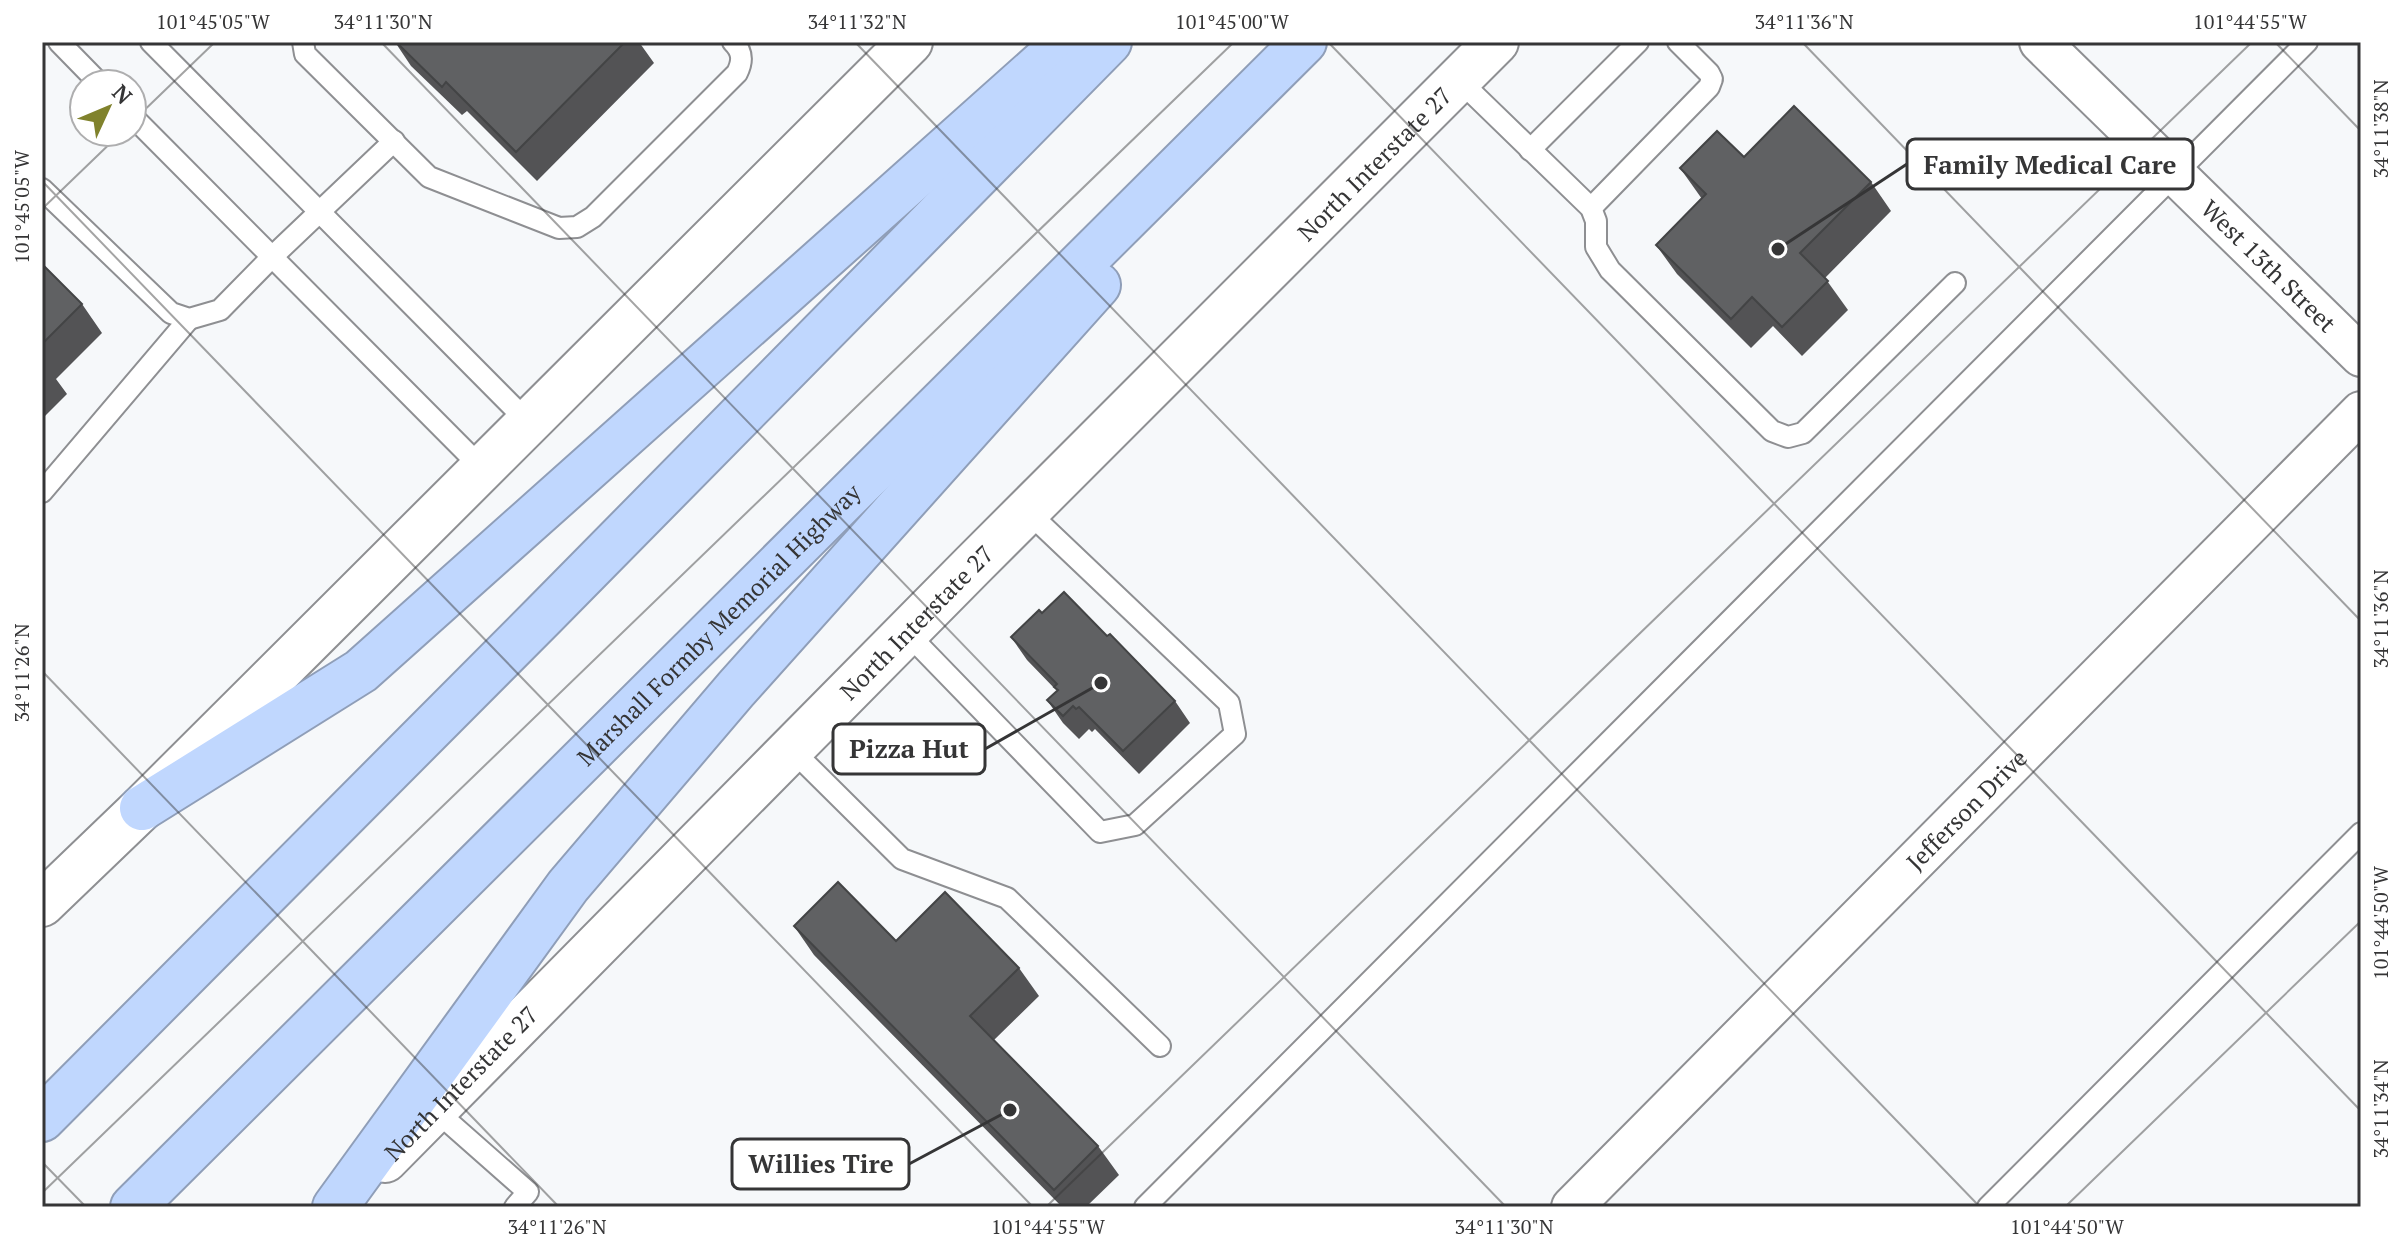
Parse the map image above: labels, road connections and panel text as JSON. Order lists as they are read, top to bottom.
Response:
{
  "streets": {
    "highway": ["Marshall Formby Memorial Highway"],
    "main road": ["North Interstate 27"],
    "street": ["West 13th Street", "Jefferson Drive"]
  },
  "places": ["Family Medical Care", "Pizza Hut", "Willies Tire"],
  "north": "top right",
  "coordinates": [
    "101°45'05\"W",
    "34°11'30\"N",
    "34°11'32\"N",
    "101°45'00\"W",
    "34°11'36\"N",
    "101°44'55\"W",
    "34°11'38\"N",
    "34°11'26\"N",
    "101°44'50\"W",
    "34°11'34\"N"
  ]
}
